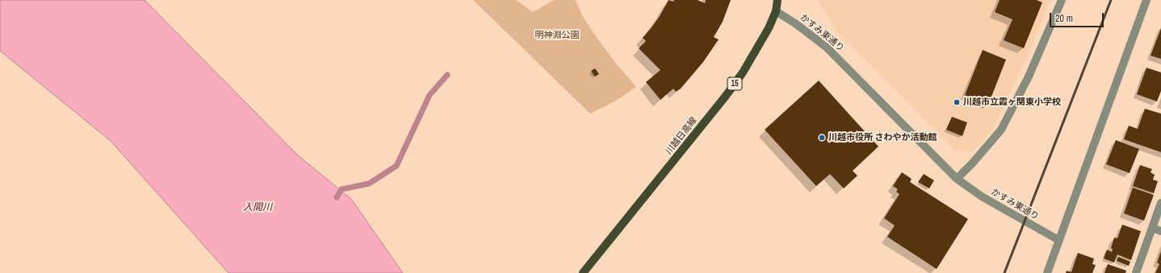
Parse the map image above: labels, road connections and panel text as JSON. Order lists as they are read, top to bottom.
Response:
{
  "streets": {
    "main road": ["15", "川越日高線"],
    "street": ["かすみ東通り"]
  },
  "crossings": [
    ["かすみ東通り", "川越日高線"]
  ],
  "water": ["入間川"],
  "parks": ["明神淵公園"],
  "places": ["川越市立霞ヶ関東小学校", "川越市役所 さわやか活動館"],
  "scale_bar": "20 m"
}
